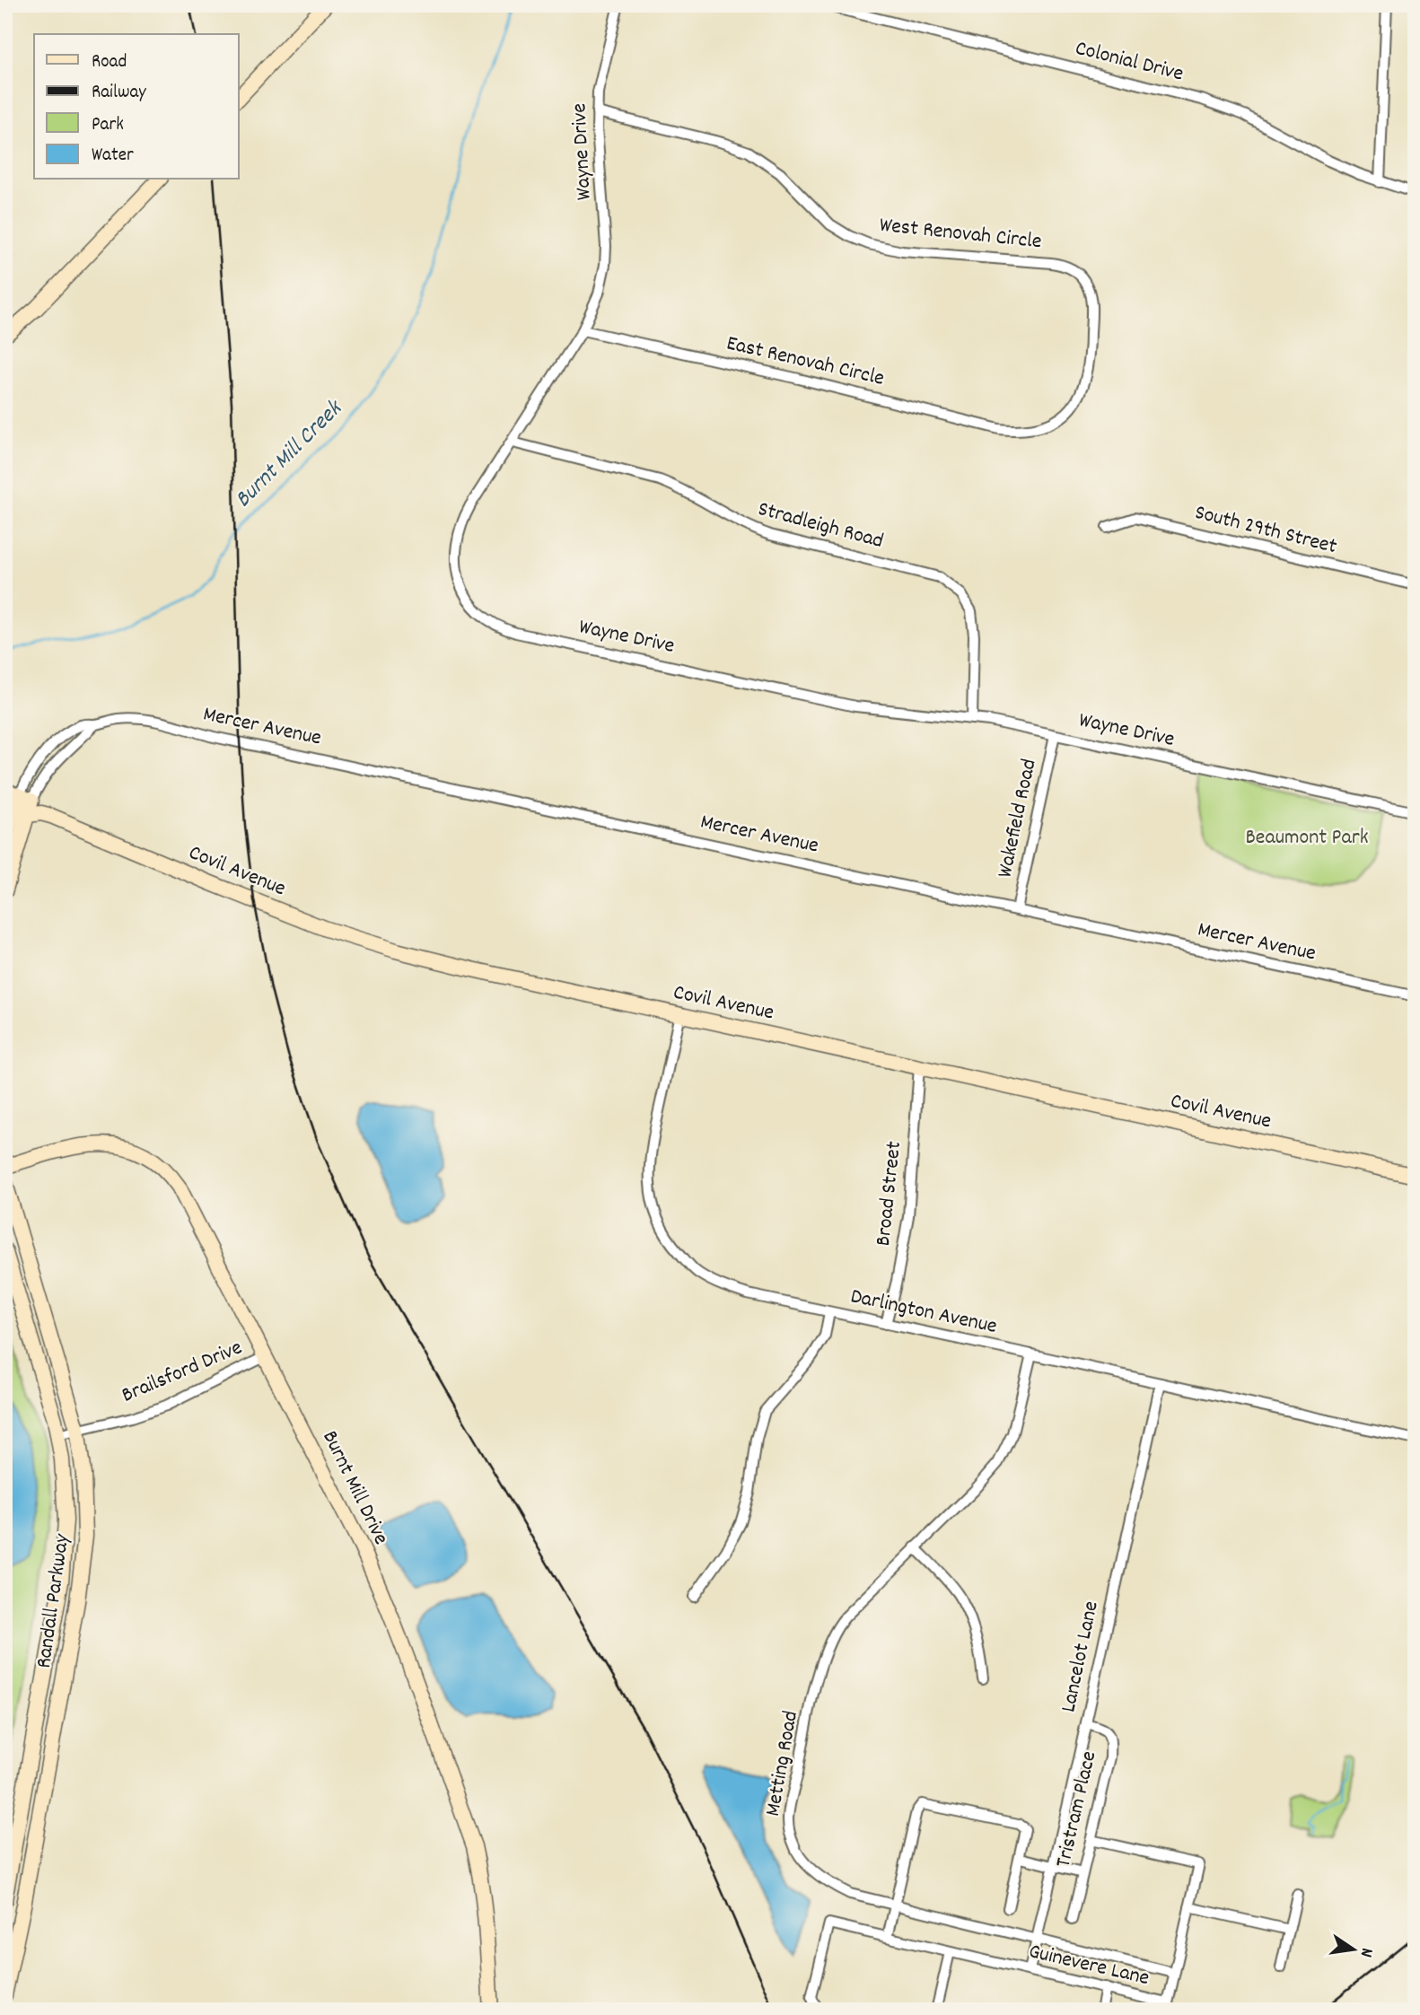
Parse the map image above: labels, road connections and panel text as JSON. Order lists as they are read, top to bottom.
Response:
{
  "streets": {
    "main road": ["Covil Avenue", "Burnt Mill Drive", "Randall Parkway"],
    "street": [
      "Colonial Drive",
      "Wayne Drive",
      "West Renovah Circle",
      "East Renovah Circle",
      "Stradleigh Road",
      "South 29th Street",
      "Mercer Avenue",
      "Wakefield Road",
      "Broad Street",
      "Darlington Avenue",
      "Brailsford Drive",
      "Lancelot Lane",
      "Metting Road",
      "Tristram Place",
      "Guinevere Lane"
    ]
  },
  "crossings": [
    ["Wayne Drive", "West Renovah Circle"],
    ["Wayne Drive", "East Renovah Circle"],
    ["Wayne Drive", "Stradleigh Road"],
    ["Wayne Drive", "Wakefield Road"],
    ["West Renovah Circle", "East Renovah Circle"],
    ["Mercer Avenue", "Wakefield Road"],
    ["Mercer Avenue", "Covil Avenue"],
    ["Covil Avenue", "Broad Street"],
    ["Covil Avenue", "Darlington Avenue"],
    ["Broad Street", "Darlington Avenue"],
    ["Darlington Avenue", "Lancelot Lane"],
    ["Darlington Avenue", "Metting Road"],
    ["Brailsford Drive", "Burnt Mill Drive"],
    ["Brailsford Drive", "Randall Parkway"],
    ["Lancelot Lane", "Metting Road"],
    ["Lancelot Lane", "Tristram Place"],
    ["Lancelot Lane", "Guinevere Lane"],
    ["Metting Road", "Guinevere Lane"],
    ["Tristram Place", "Guinevere Lane"]
  ],
  "water": ["Burnt Mill Creek"],
  "parks": ["Beaumont Park"],
  "legend": [
    "Road",
    "Railway",
    "Park",
    "Water"
  ],
  "north": "right"
}
